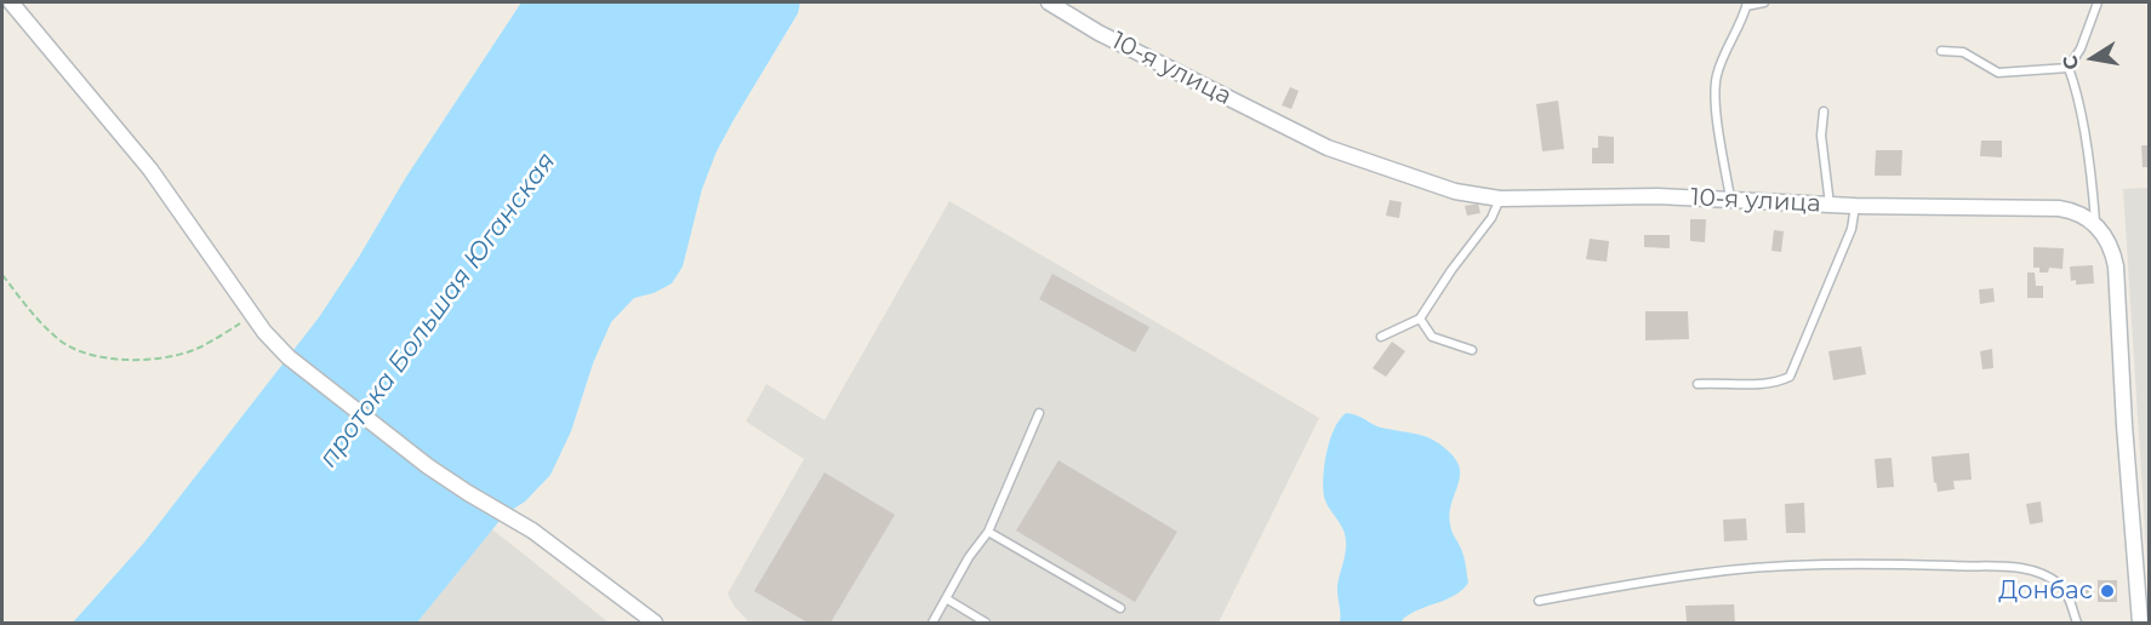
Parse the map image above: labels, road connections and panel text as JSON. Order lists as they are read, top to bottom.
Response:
{
  "streets": {
    "street": ["10-я улица"]
  },
  "water": ["протока Большая Юганская"],
  "places": ["Донбас"],
  "north": "left"
}
